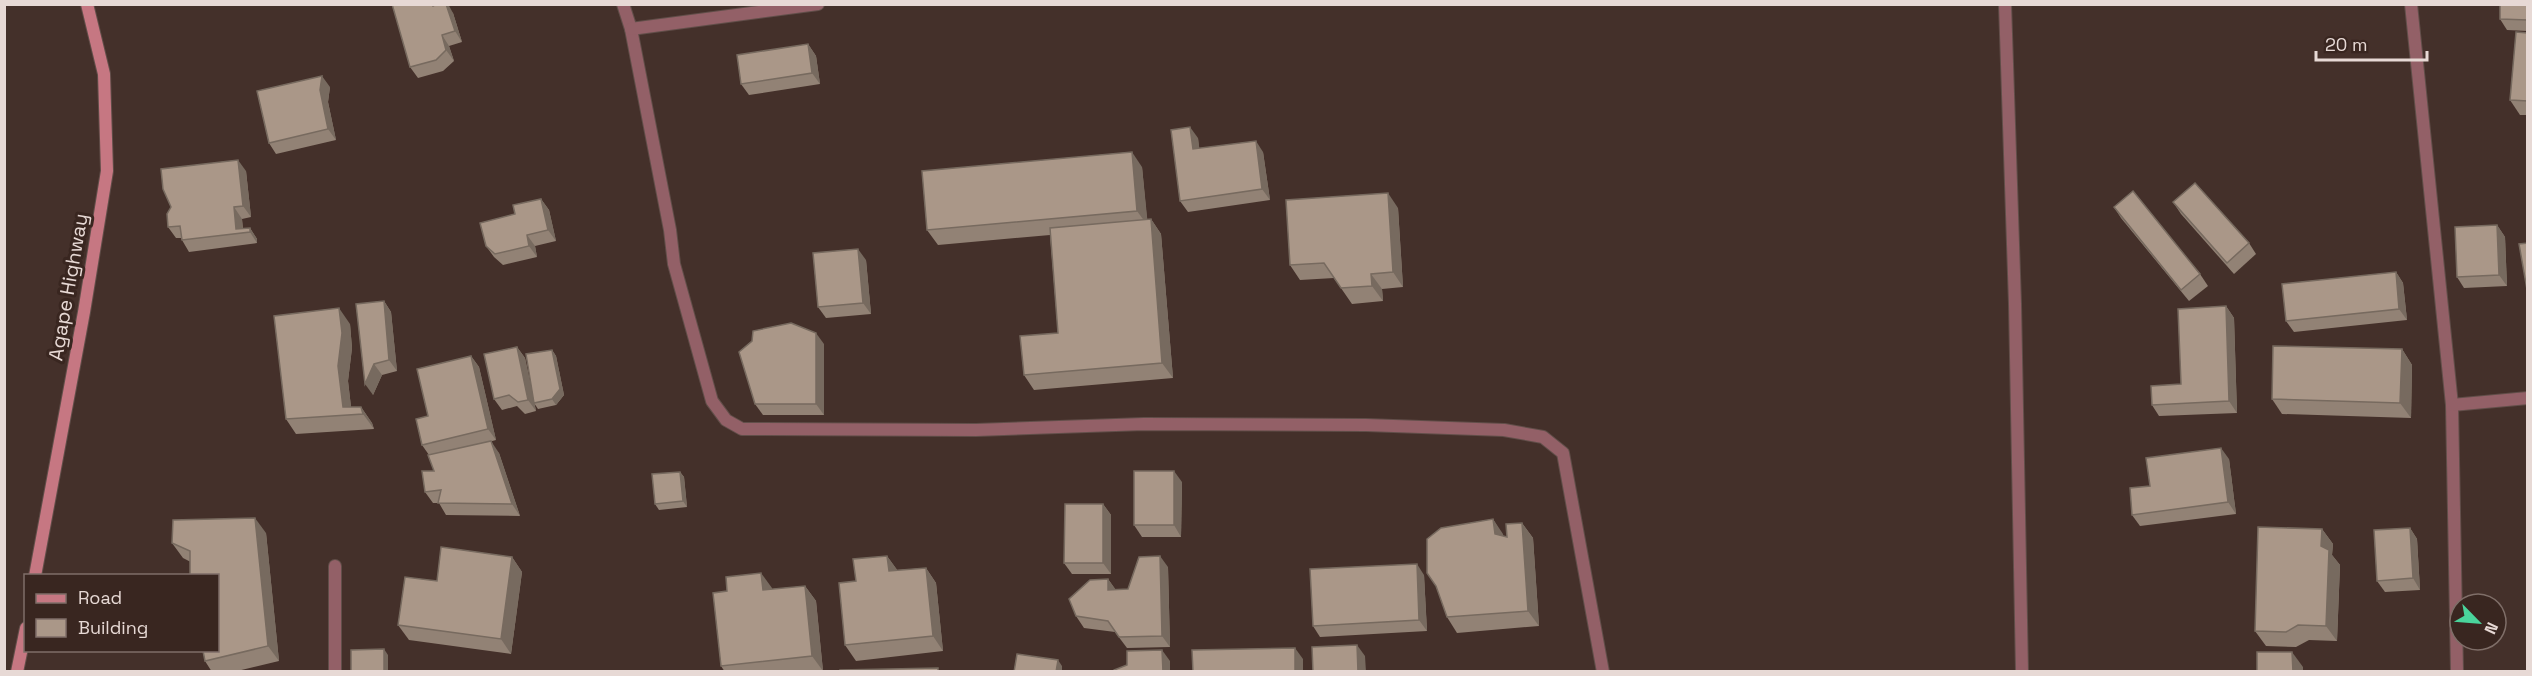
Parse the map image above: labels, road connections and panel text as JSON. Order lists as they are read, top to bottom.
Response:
{
  "streets": {
    "street": ["Agape Highway"]
  },
  "legend": ["Road", "Building"],
  "scale_bar": "20 m",
  "north": "bottom right"
}
